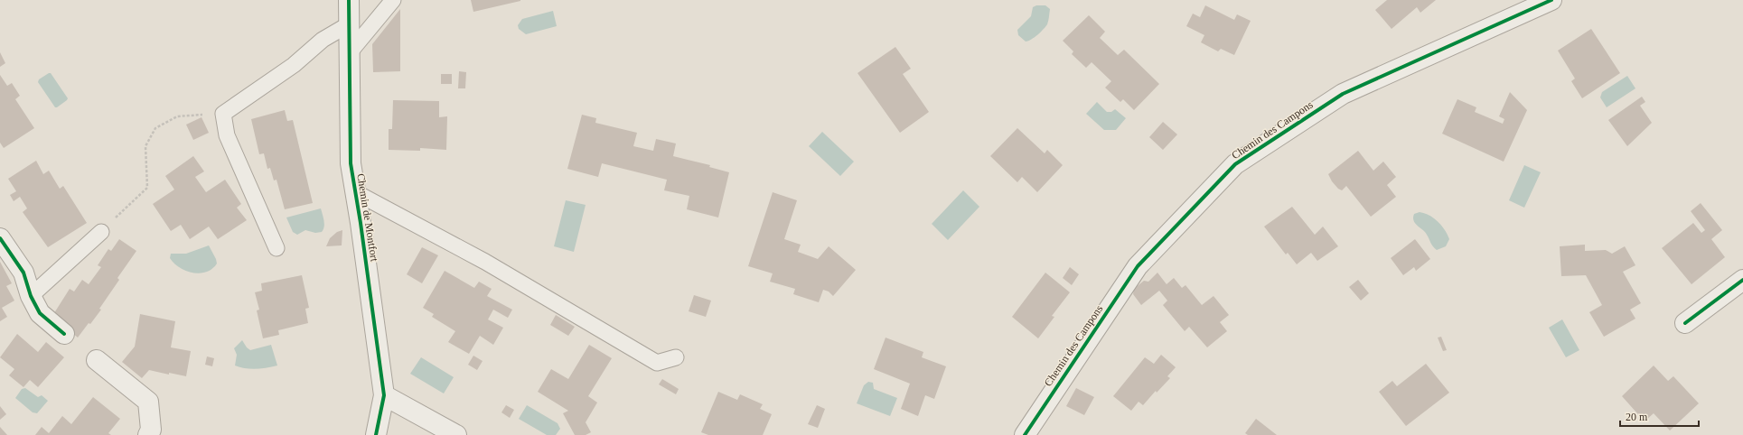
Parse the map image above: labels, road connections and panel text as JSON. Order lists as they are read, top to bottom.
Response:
{
  "streets": {
    "street": ["Chemin des Campons", "Chemin de Montfort"]
  },
  "scale_bar": "20 m"
}
